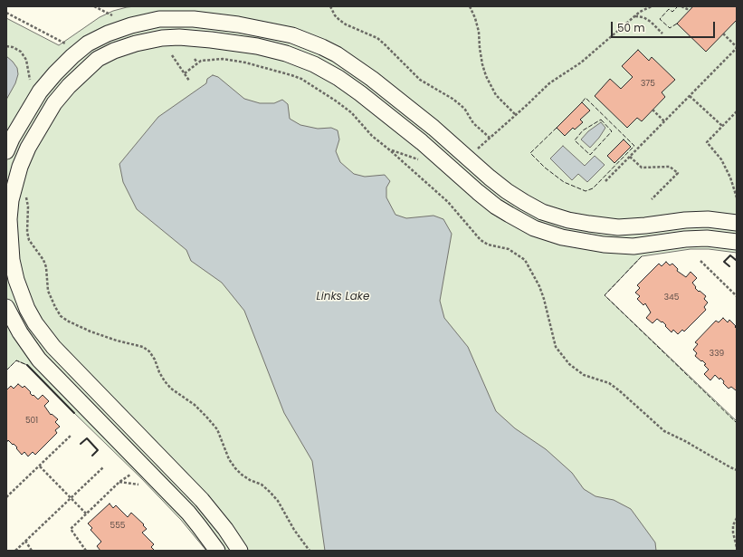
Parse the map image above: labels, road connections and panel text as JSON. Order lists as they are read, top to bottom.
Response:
{
  "water": ["Links Lake"],
  "house_numbers": [
    "375",
    "345",
    "339",
    "501",
    "555"
  ],
  "scale_bar": "50 m"
}
